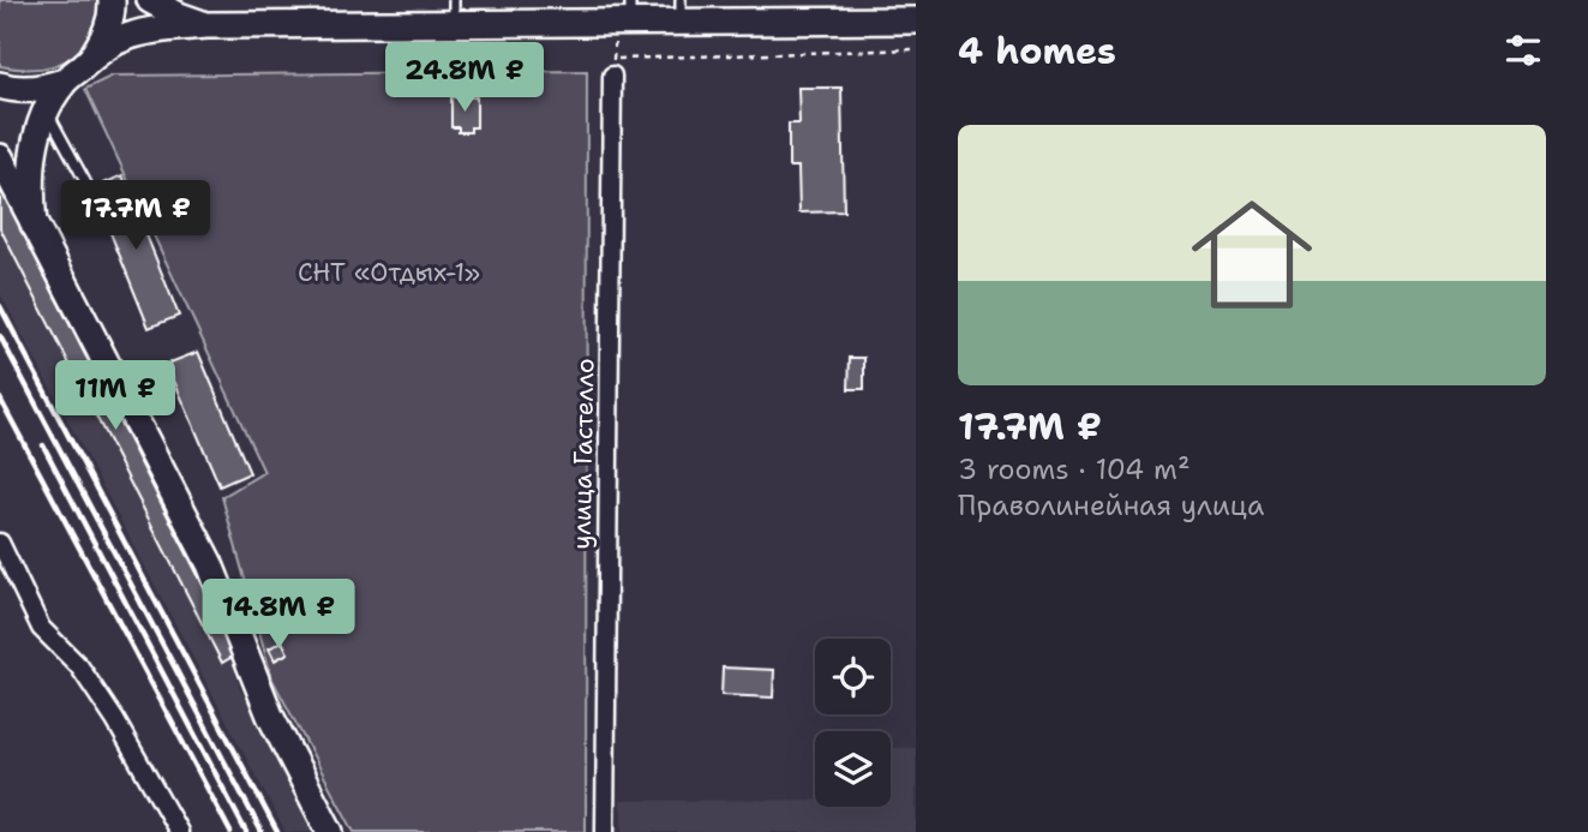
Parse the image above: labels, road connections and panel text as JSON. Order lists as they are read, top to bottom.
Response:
{
  "streets": {
    "street": ["улица Гастелло"]
  },
  "parks": ["СНТ «Отдых-1»"],
  "page": {
    "heading": "4 homes",
    "price": [
      "24.8M ₽",
      "17.7M ₽",
      "11M ₽",
      "14.8M ₽"
    ],
    "list": [
      {
        "name": "17.7M ₽",
        "note": "3 rooms · 104 m² · Праволинейная улица"
      }
    ]
  }
}
